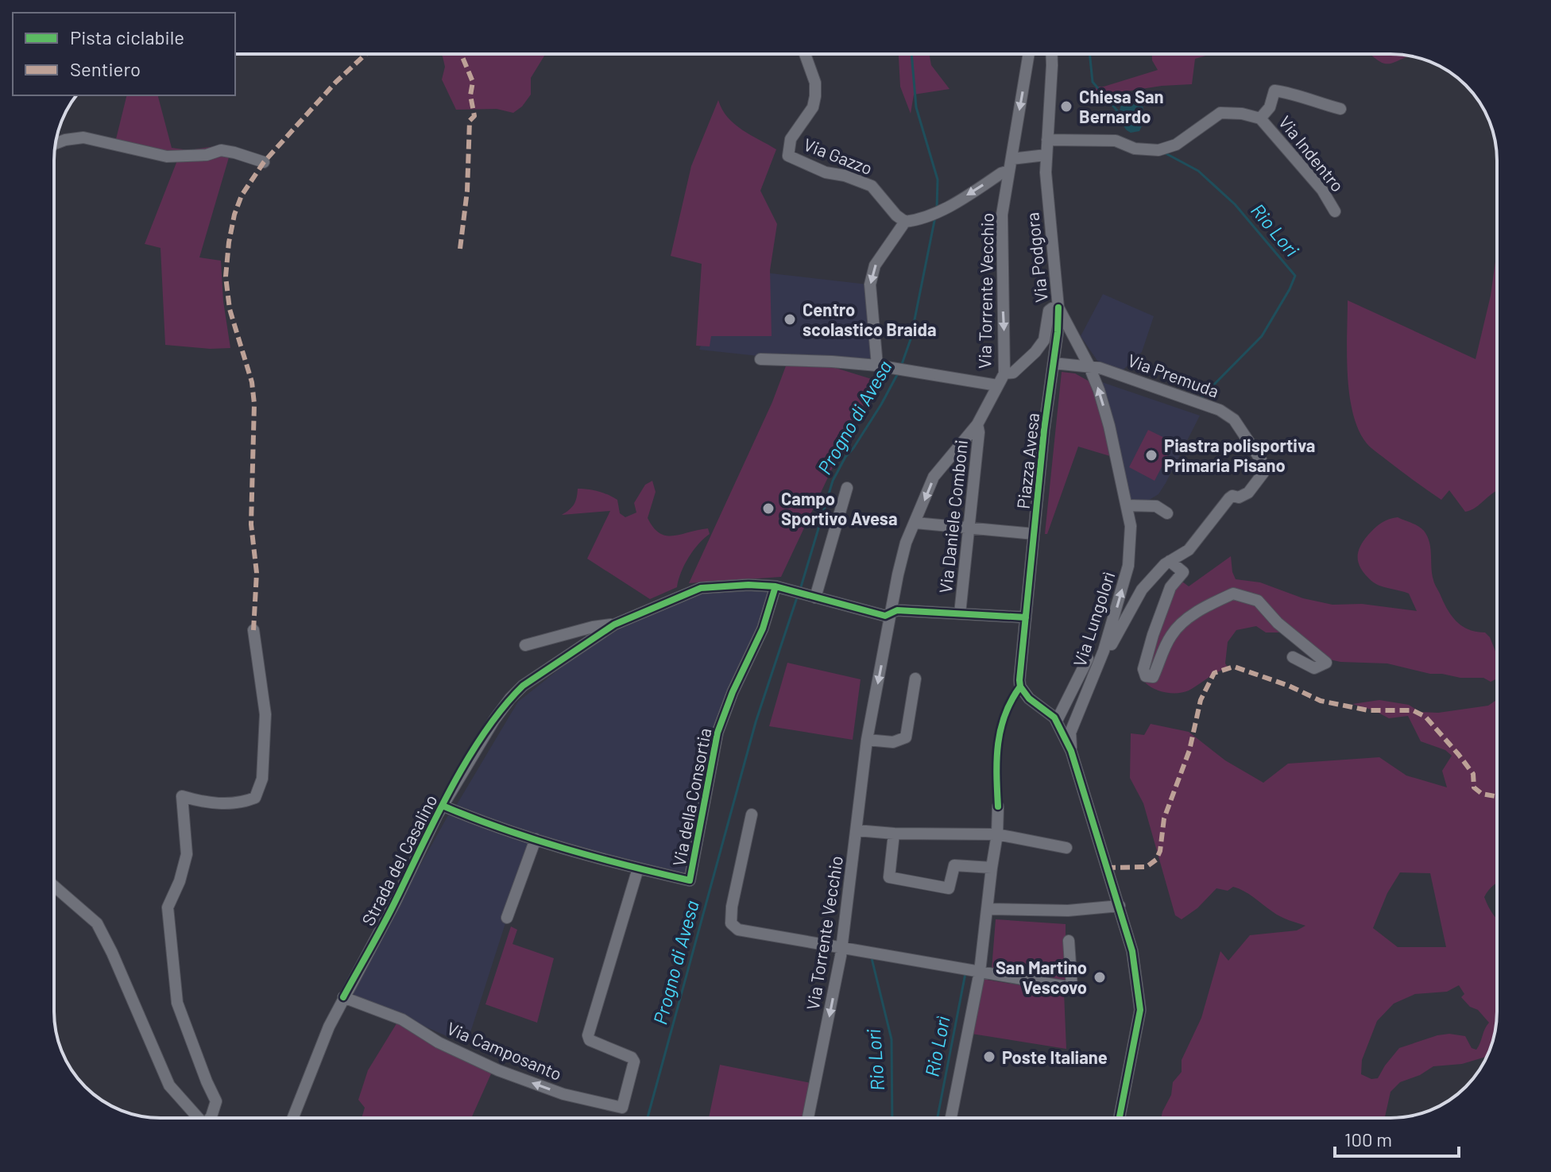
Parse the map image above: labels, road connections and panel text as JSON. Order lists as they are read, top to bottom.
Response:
{
  "streets": {
    "street": [
      "Via Indentro",
      "Via Gazzo",
      "Via Podgora",
      "Via Torrente Vecchio",
      "Via Premuda",
      "Piazza Avesa",
      "Via Daniele Comboni",
      "Via Lungolorì",
      "Via della Consortia",
      "Strada del Casalino",
      "Via Camposanto"
    ]
  },
  "crossings": [
    ["Via Indentro", "Via Podgora"],
    ["Via Podgora", "Via Premuda"],
    ["Via Podgora", "Piazza Avesa"],
    ["Via Podgora", "Via Lungolorì"],
    ["Via Torrente Vecchio", "Via Daniele Comboni"],
    ["Via Torrente Vecchio", "Strada del Casalino"],
    ["Via Premuda", "Via Lungolorì"],
    ["Piazza Avesa", "Strada del Casalino"],
    ["Via Daniele Comboni", "Strada del Casalino"],
    ["Via della Consortia", "Strada del Casalino"],
    ["Via della Consortia", "Via Camposanto"],
    ["Strada del Casalino", "Via Camposanto"]
  ],
  "one_way": ["Via Torrente Vecchio", "Via Lungolorì"],
  "water": ["Rio Lori", "Progno di Avesa", "Rio Lorì"],
  "places": [
    "Chiesa San Bernardo",
    "Centro scolastico Braida",
    "Piastra polisportiva Primaria Pisano",
    "Campo Sportivo Avesa",
    "San Martino Vescovo",
    "Poste Italiane"
  ],
  "legend": ["Pista ciclabile", "Sentiero"],
  "scale_bar": "100 m"
}
